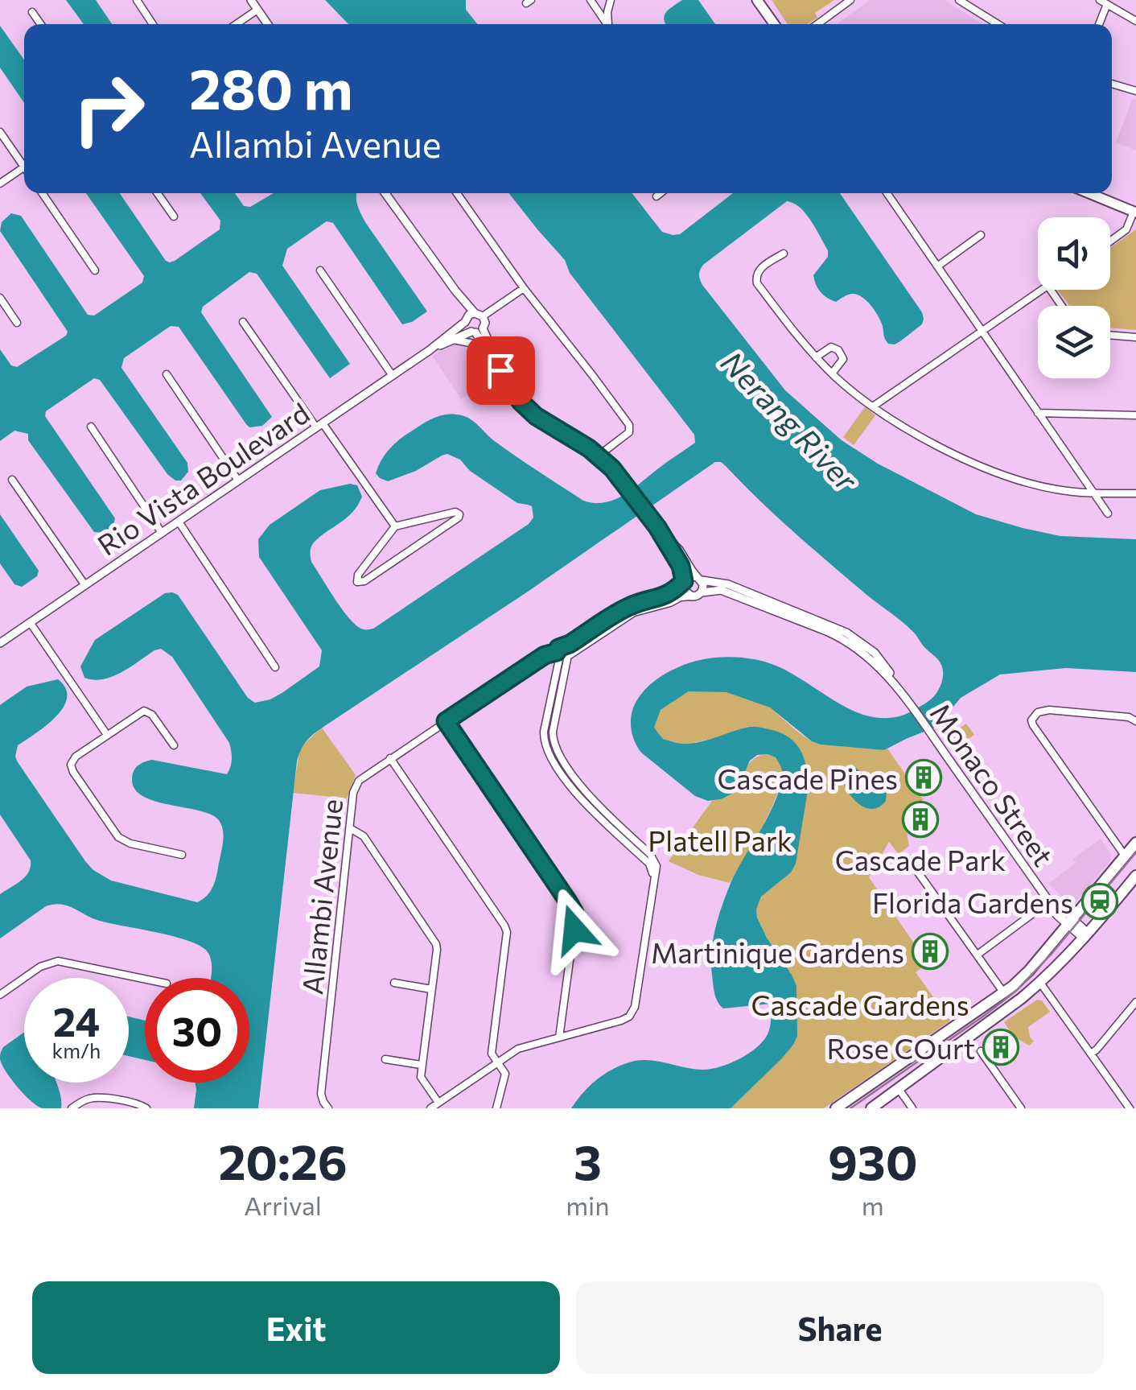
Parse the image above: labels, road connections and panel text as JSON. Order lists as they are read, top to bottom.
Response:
{
  "streets": {
    "street": ["Rio Vista Boulevard", "Monaco Street", "Allambi Avenue"]
  },
  "crossings": [
    ["Monaco Street", "Allambi Avenue"]
  ],
  "water": ["Nerang River"],
  "parks": ["Platell Park", "Cascade Gardens"],
  "places": {
    "building": [
      "Cascade Pines",
      "Cascade Park",
      "Martinique Gardens",
      "Rose COurt"
    ],
    "station": ["Florida Gardens"]
  },
  "page": {
    "turn": ["280 m", "Allambi Avenue"],
    "speed": "24 km/h",
    "limit": "30",
    "eta": [
      "20:26",
      "Arrival",
      "3",
      "min",
      "930",
      "m"
    ],
    "buttons": ["Exit", "Share"]
  }
}
